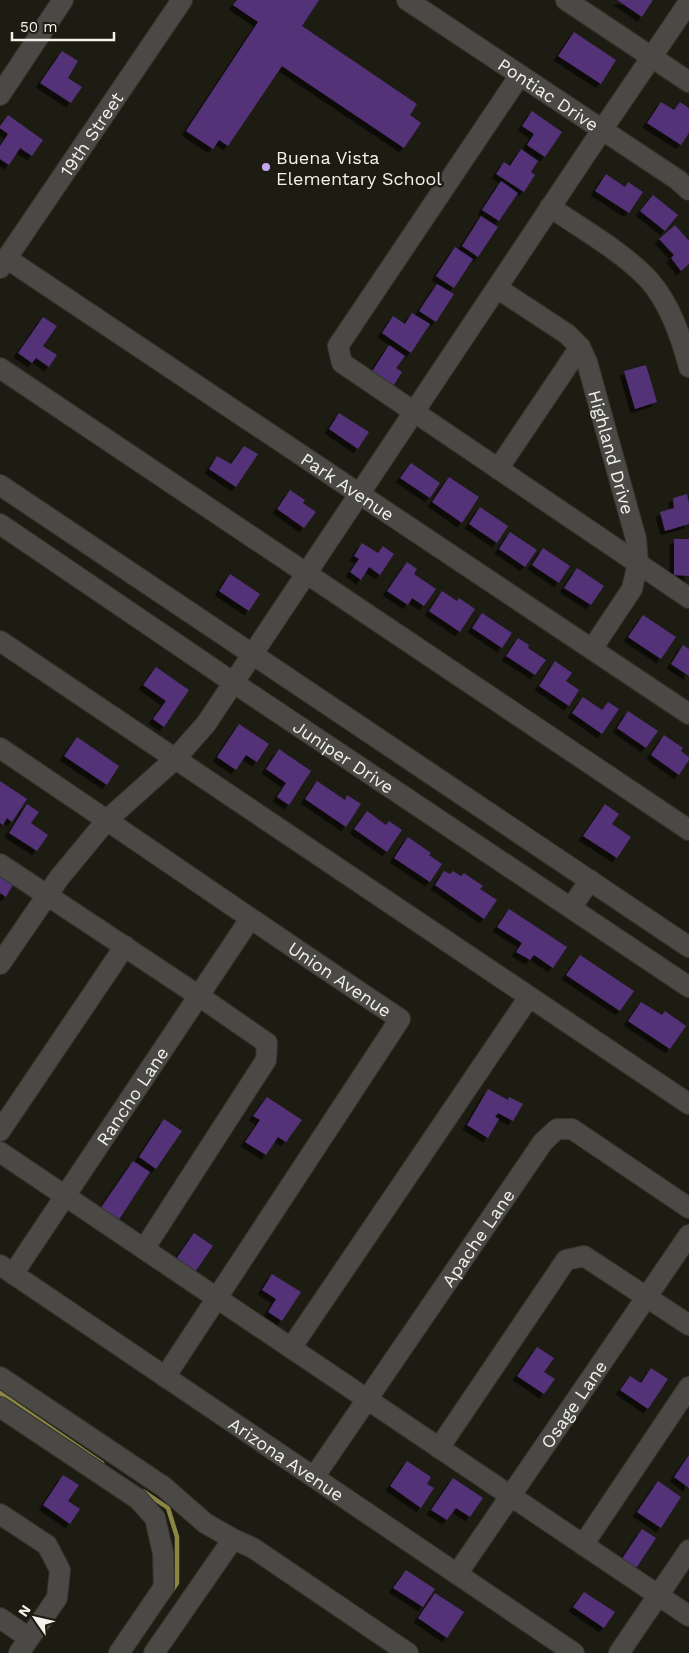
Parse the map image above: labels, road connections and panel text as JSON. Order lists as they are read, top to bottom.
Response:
{
  "streets": {
    "street": [
      "Pontiac Drive",
      "19th Street",
      "Highland Drive",
      "Park Avenue",
      "Juniper Drive",
      "Union Avenue",
      "Rancho Lane",
      "Apache Lane",
      "Osage Lane",
      "Arizona Avenue"
    ]
  },
  "crossings": [
    ["19th Street", "Park Avenue"],
    ["Highland Drive", "Park Avenue"],
    ["Union Avenue", "Rancho Lane"],
    ["Union Avenue", "Arizona Avenue"],
    ["Rancho Lane", "Arizona Avenue"],
    ["Apache Lane", "Arizona Avenue"],
    ["Osage Lane", "Arizona Avenue"]
  ],
  "places": ["Buena Vista Elementary School"],
  "scale_bar": "50 m",
  "north": "top left"
}
